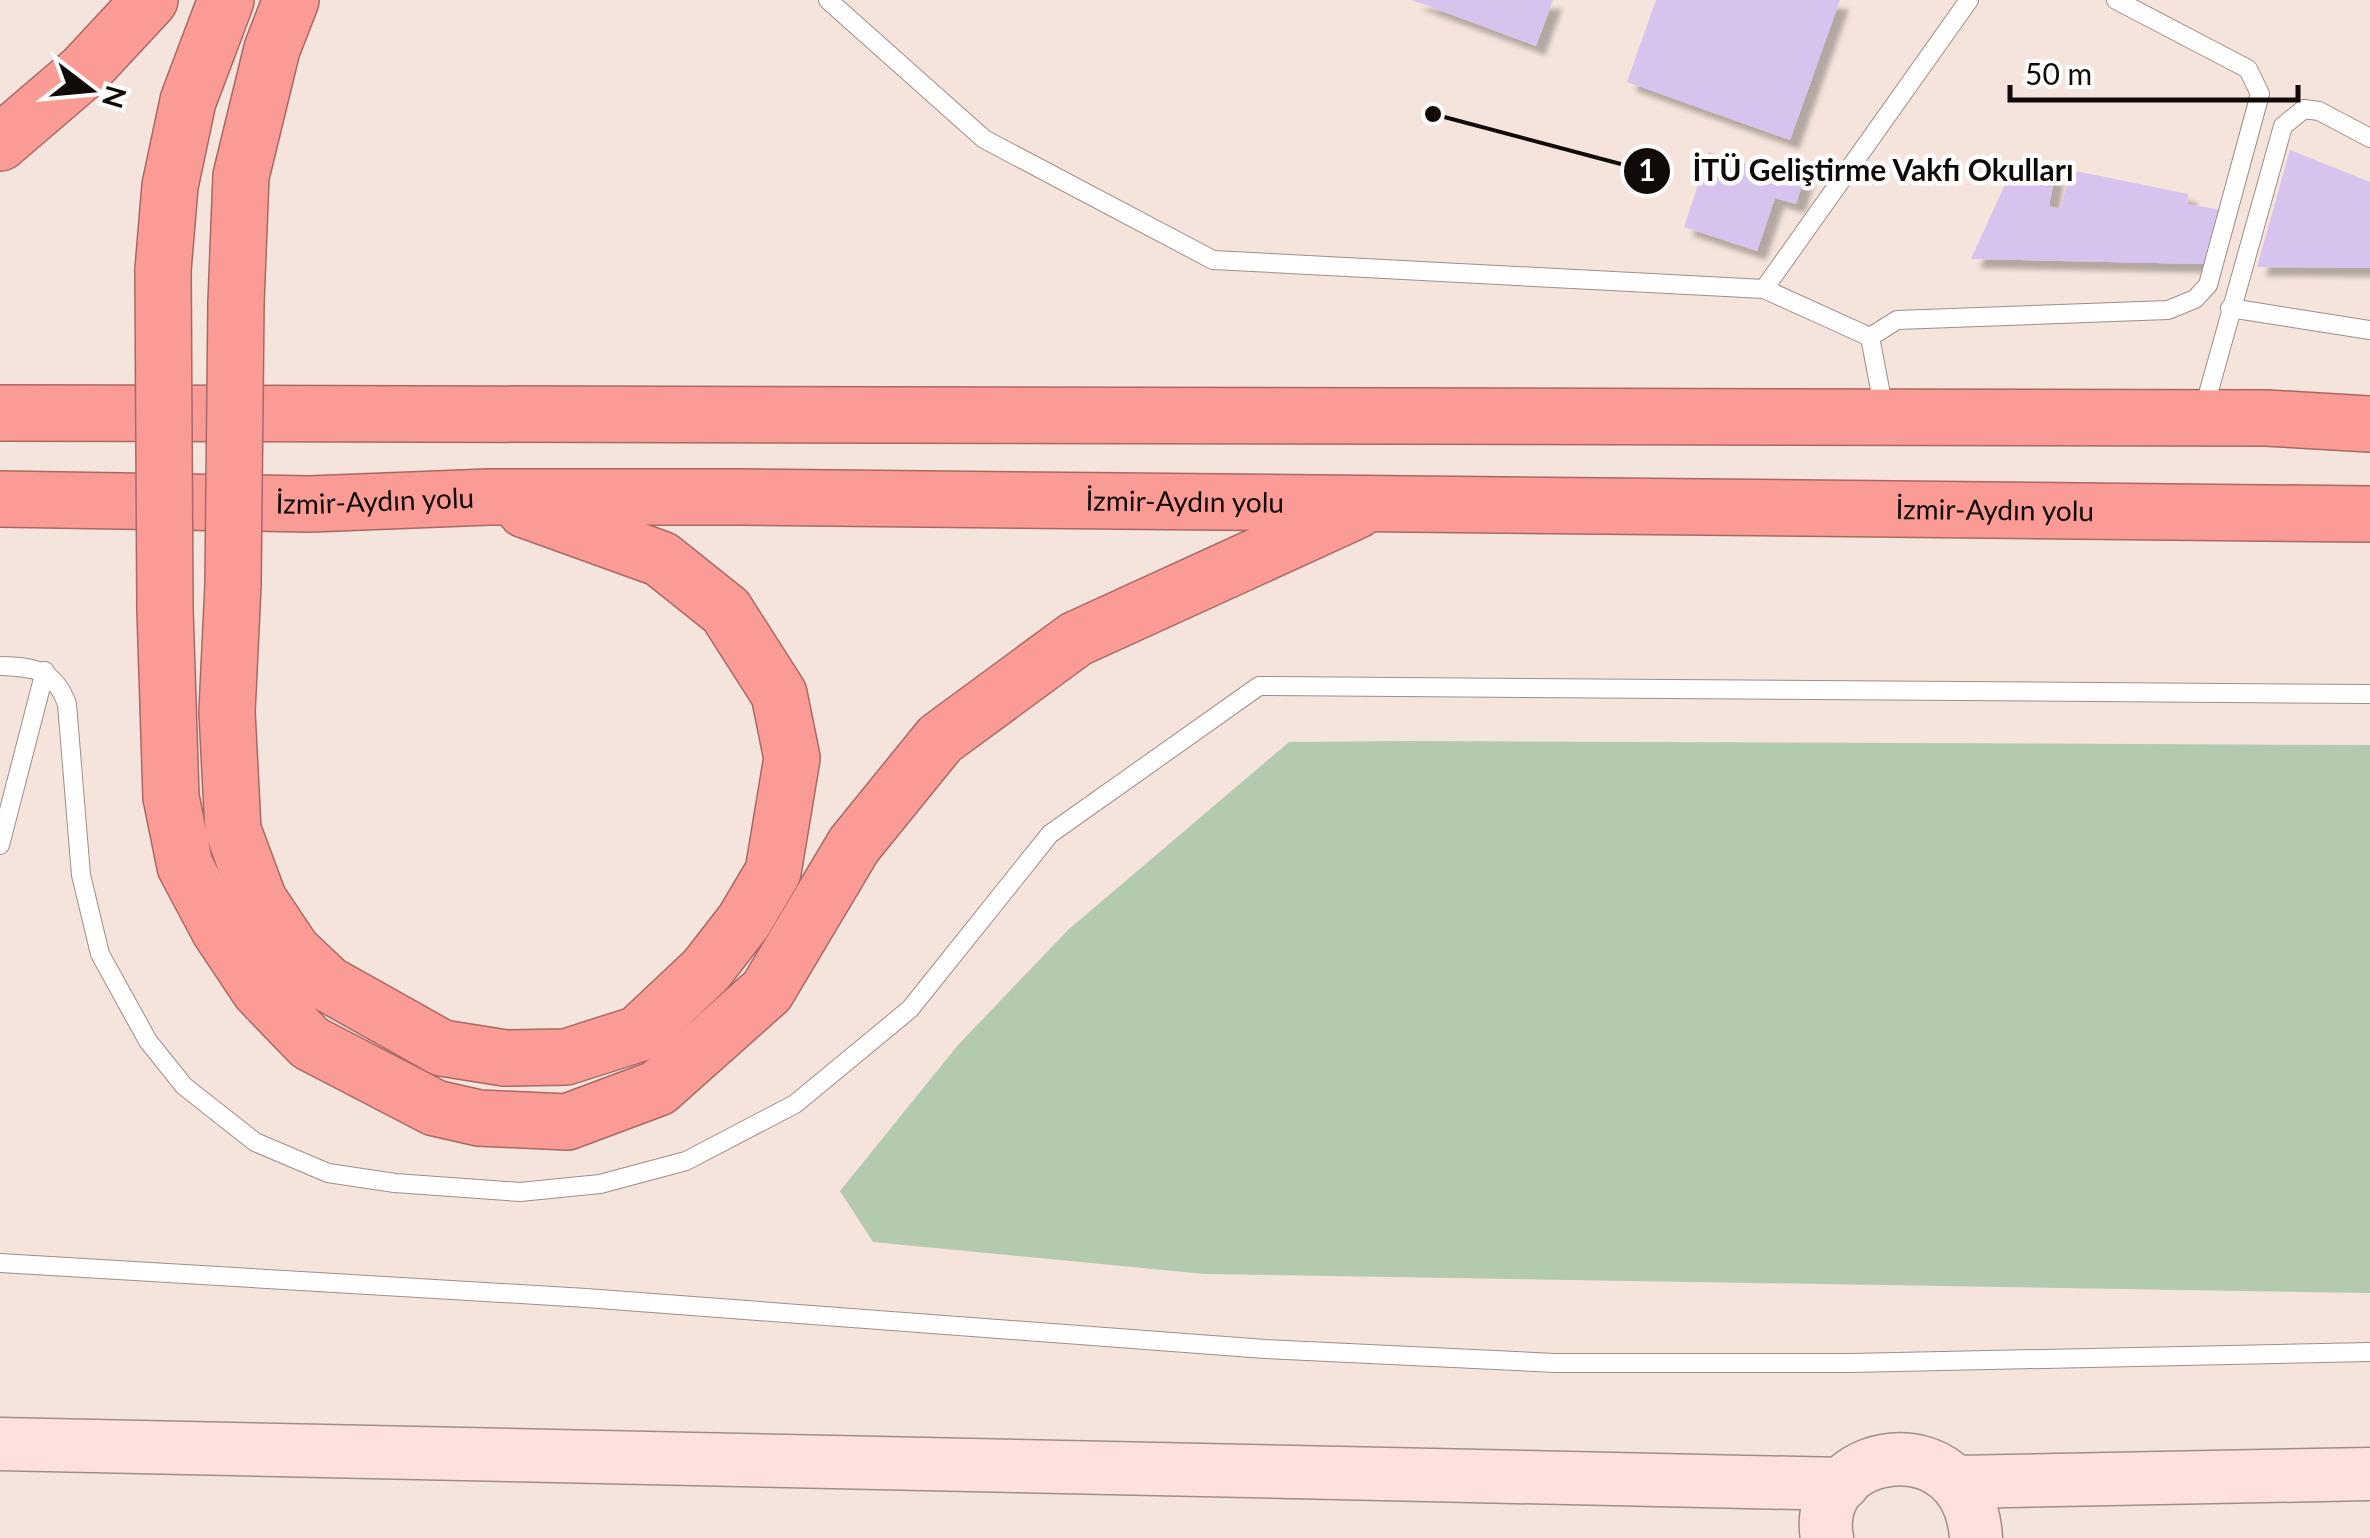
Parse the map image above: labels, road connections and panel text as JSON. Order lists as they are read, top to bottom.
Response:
{
  "streets": {
    "highway": ["İzmir-Aydın yolu"]
  },
  "places": ["İTÜ Geliştirme Vakfı Okulları"],
  "scale_bar": "50 m",
  "north": "right"
}
